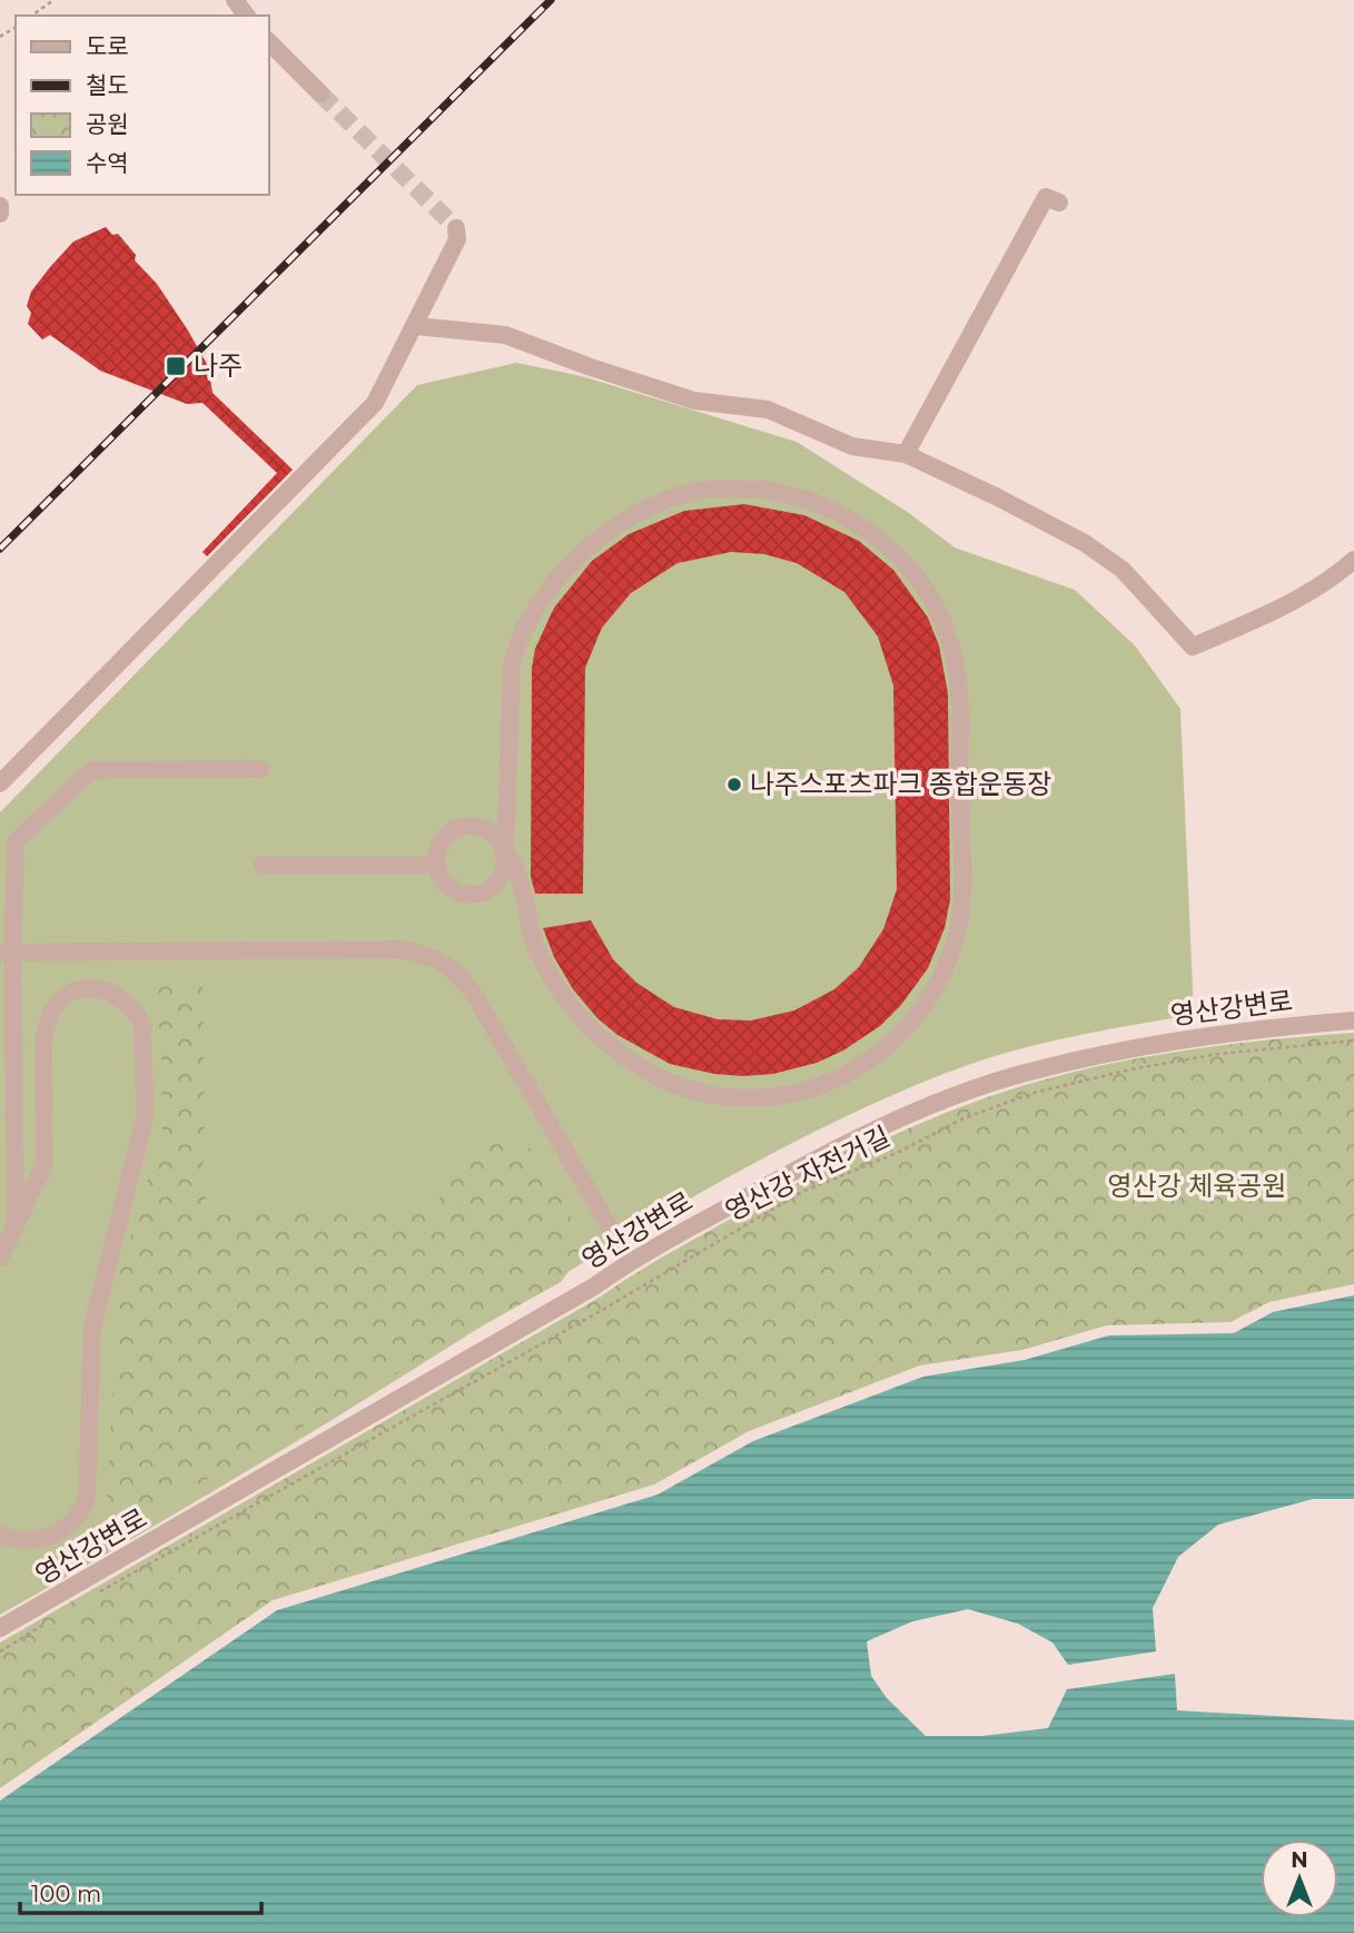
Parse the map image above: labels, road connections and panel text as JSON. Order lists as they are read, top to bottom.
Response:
{
  "streets": {
    "street": ["영산강변로"],
    "path": ["영산강 자전거길"]
  },
  "parks": ["영산강 체육공원"],
  "places": {
    "transit": ["나주"],
    "other": ["나주스포츠파크 종합운동장"]
  },
  "legend": [
    "도로",
    "철도",
    "공원",
    "수역"
  ],
  "scale_bar": "100 m",
  "north": "top"
}
